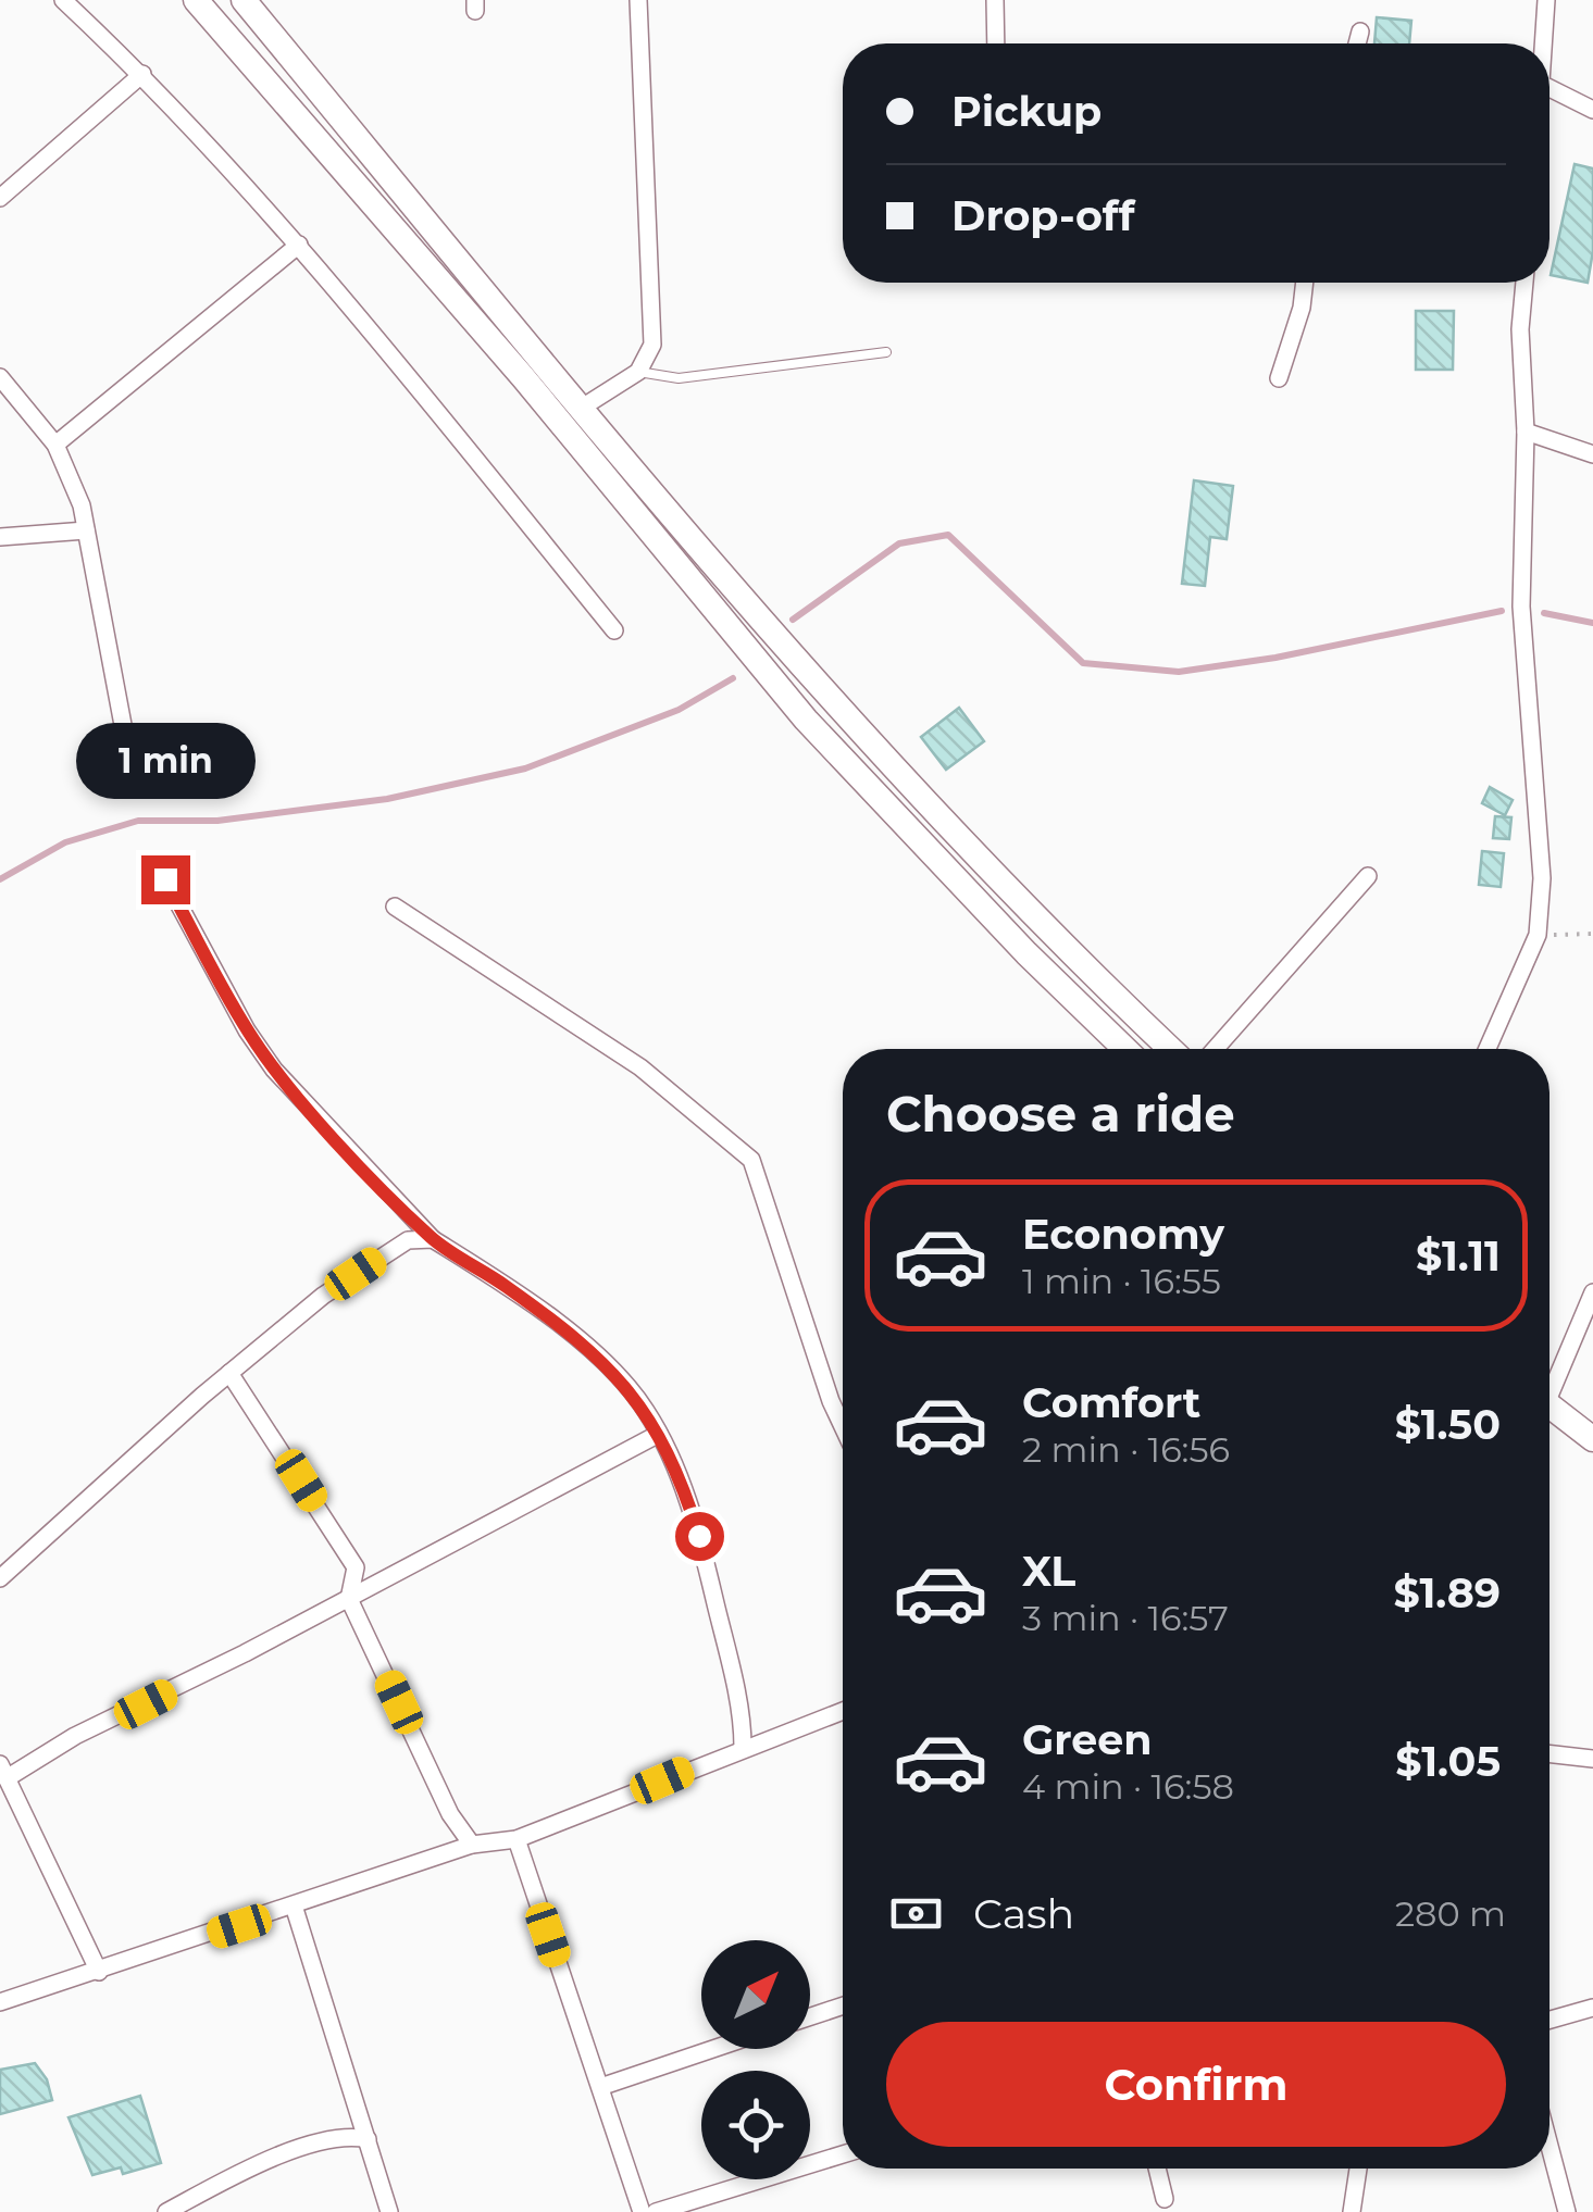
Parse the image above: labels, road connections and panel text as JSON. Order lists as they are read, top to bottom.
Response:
{
  "north": "top right",
  "page": {
    "banner": ["Pickup", "Drop-off"],
    "bubble": "1 min",
    "heading": "Choose a ride",
    "list": [
      {
        "name": "Economy",
        "note": "1 min · 16:55",
        "value": "$1.11"
      },
      {
        "name": "Comfort",
        "note": "2 min · 16:56",
        "value": "$1.50"
      },
      {
        "name": "XL",
        "note": "3 min · 16:57",
        "value": "$1.89"
      },
      {
        "name": "Green",
        "note": "4 min · 16:58",
        "value": "$1.05"
      }
    ],
    "pay": ["Cash", "280 m"],
    "buttons": "Confirm"
  }
}
